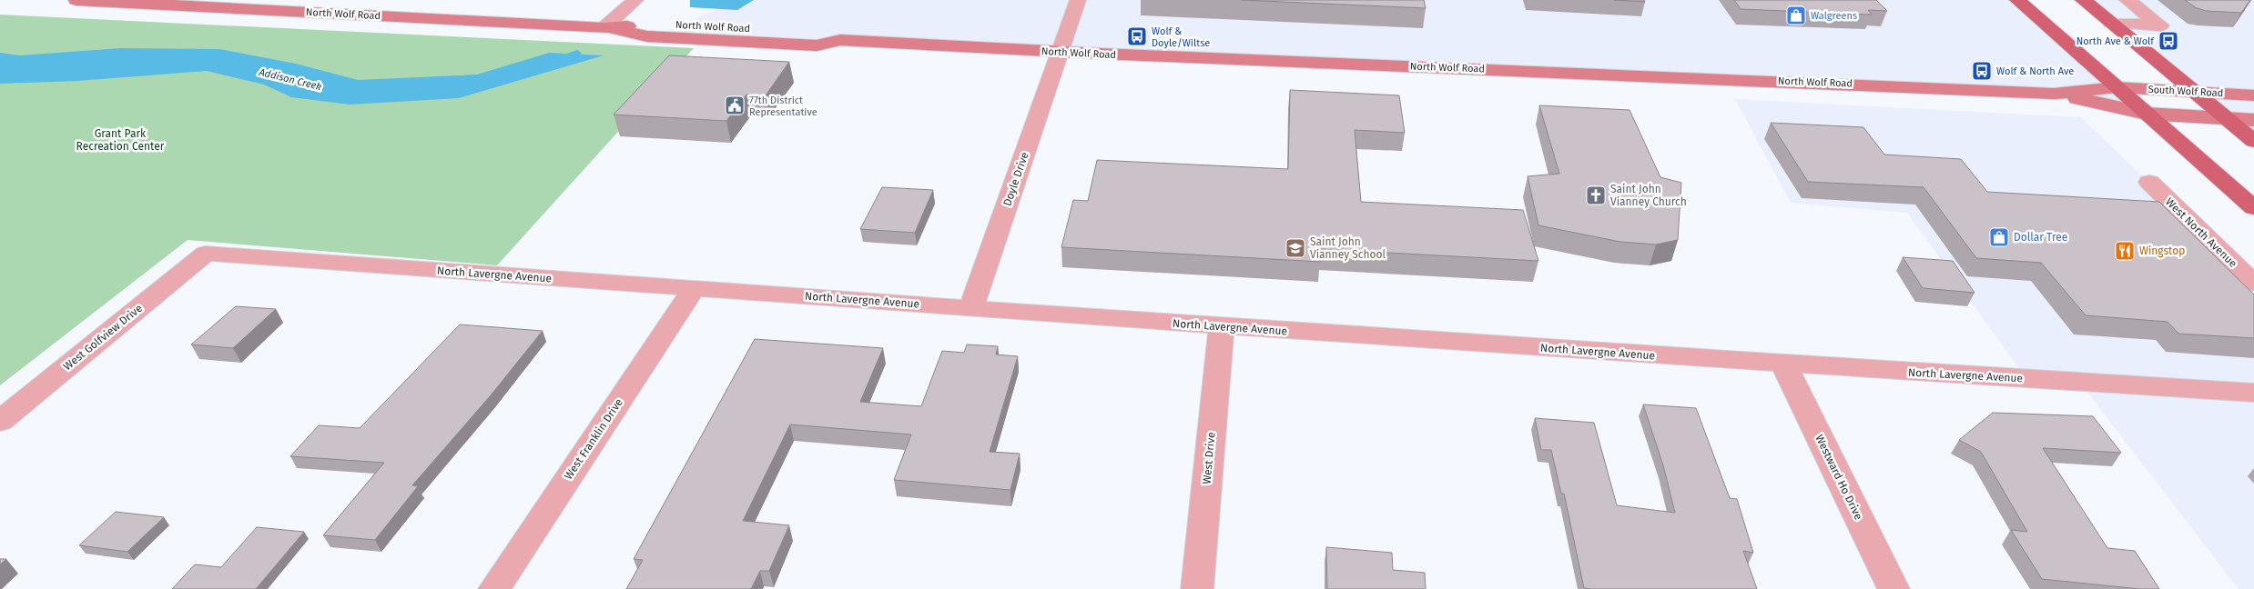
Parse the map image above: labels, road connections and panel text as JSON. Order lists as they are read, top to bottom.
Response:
{
  "streets": {
    "main road": ["North Wolf Road", "South Wolf Road"],
    "street": [
      "Doyle Drive",
      "West North Avenue",
      "North Lavergne Avenue",
      "West Golfview Drive",
      "West Franklin Drive",
      "West Drive",
      "Westward Ho Drive"
    ]
  },
  "crossings": [
    ["North Wolf Road", "South Wolf Road"],
    ["North Wolf Road", "Doyle Drive"],
    ["Doyle Drive", "North Lavergne Avenue"],
    ["North Lavergne Avenue", "West Golfview Drive"],
    ["North Lavergne Avenue", "West Franklin Drive"],
    ["North Lavergne Avenue", "West Drive"],
    ["North Lavergne Avenue", "Westward Ho Drive"]
  ],
  "water": ["Addison Creek"],
  "parks": ["Grant Park Recreation Center"],
  "places": {
    "shop": ["Walgreens", "Dollar Tree"],
    "bus stop": ["Wolf & Doyle/Wiltse", "North Ave & Wolf", "Wolf & North Ave"],
    "public building": ["77th District Representative"],
    "church": ["Saint John Vianney Church"],
    "school or university": ["Saint John Vianney School"],
    "restaurant": ["Wingstop"]
  }
}
